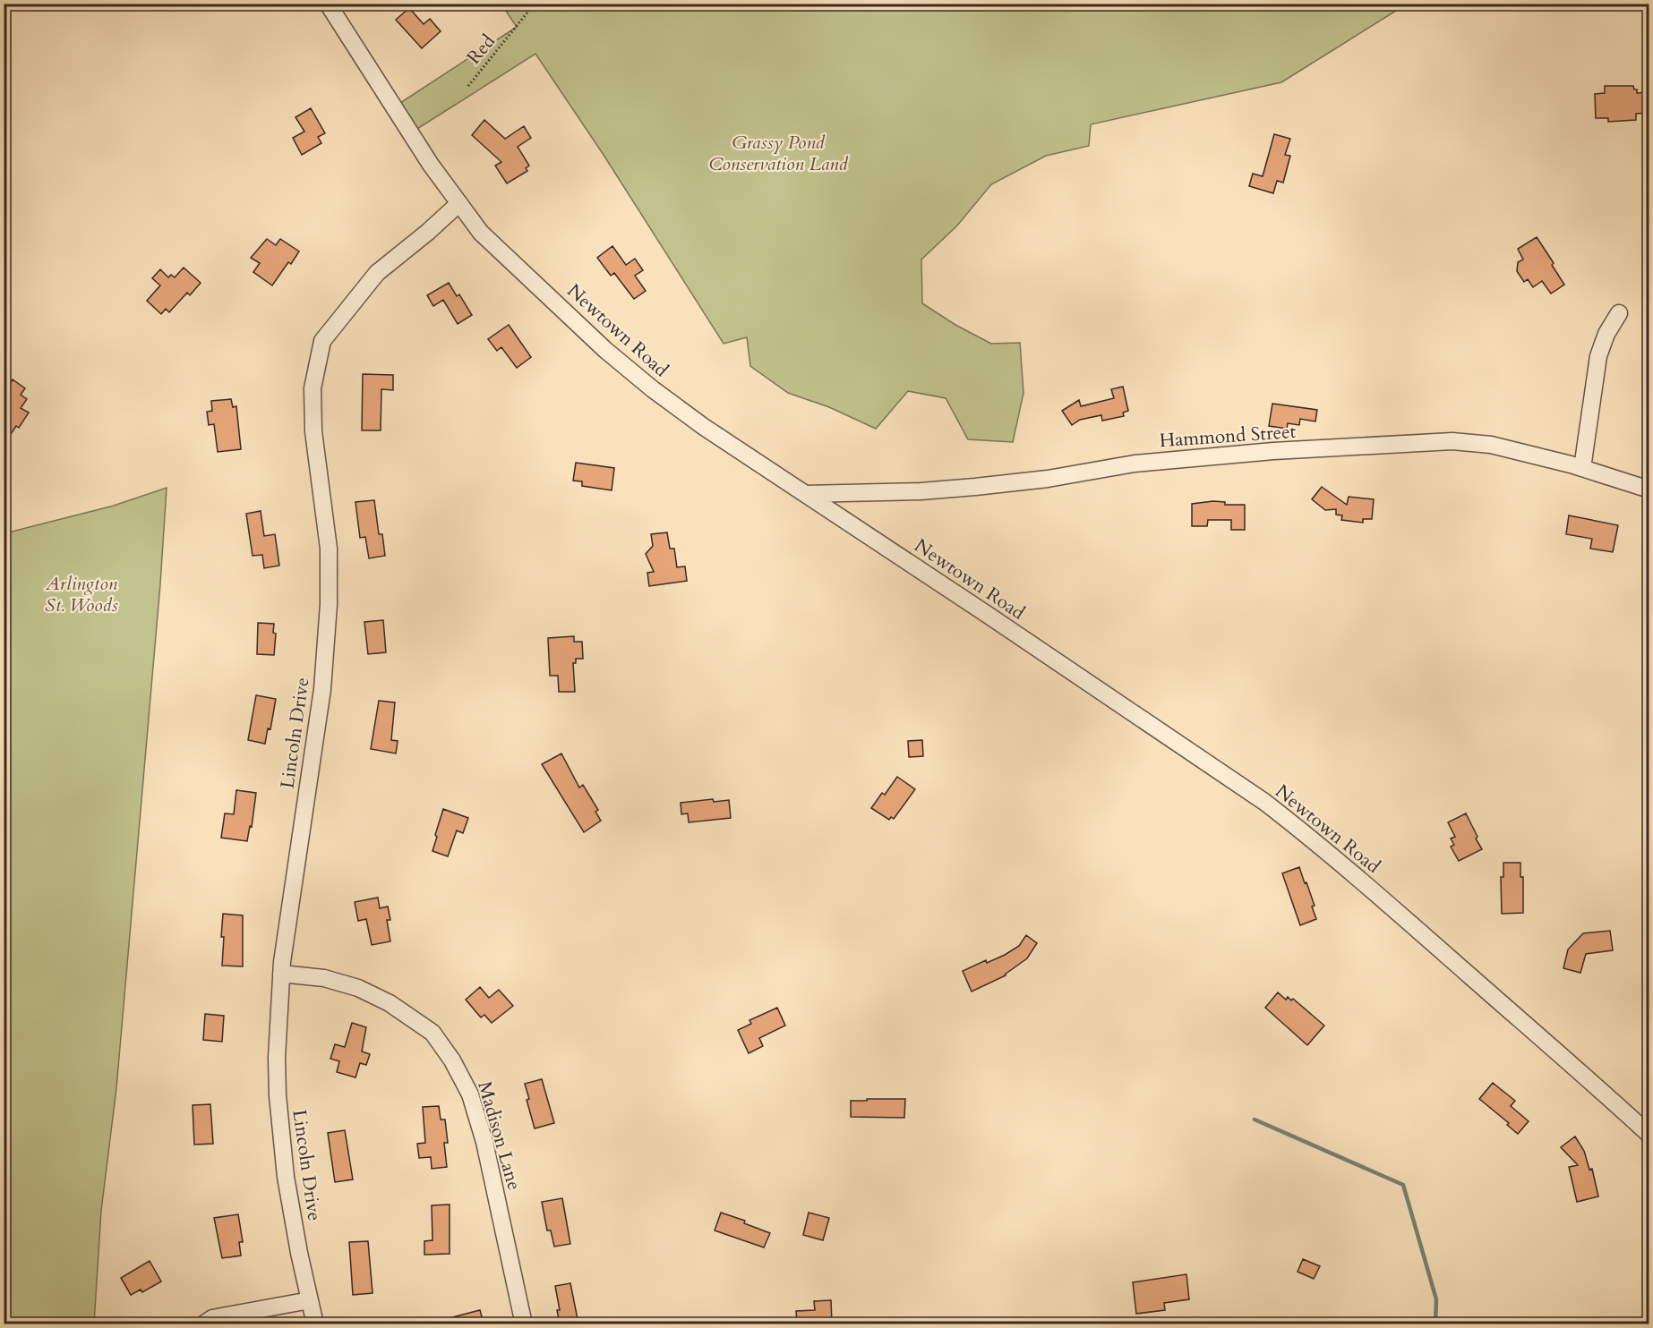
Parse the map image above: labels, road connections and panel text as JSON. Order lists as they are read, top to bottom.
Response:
{
  "streets": {
    "street": [
      "Newtown Road",
      "Hammond Street",
      "Lincoln Drive",
      "Madison Lane"
    ],
    "path": ["Red"]
  },
  "crossings": [
    ["Newtown Road", "Hammond Street"],
    ["Newtown Road", "Lincoln Drive"],
    ["Lincoln Drive", "Madison Lane"]
  ],
  "parks": ["Grassy Pond Conservation Land", "Arlington St. Woods"]
}
